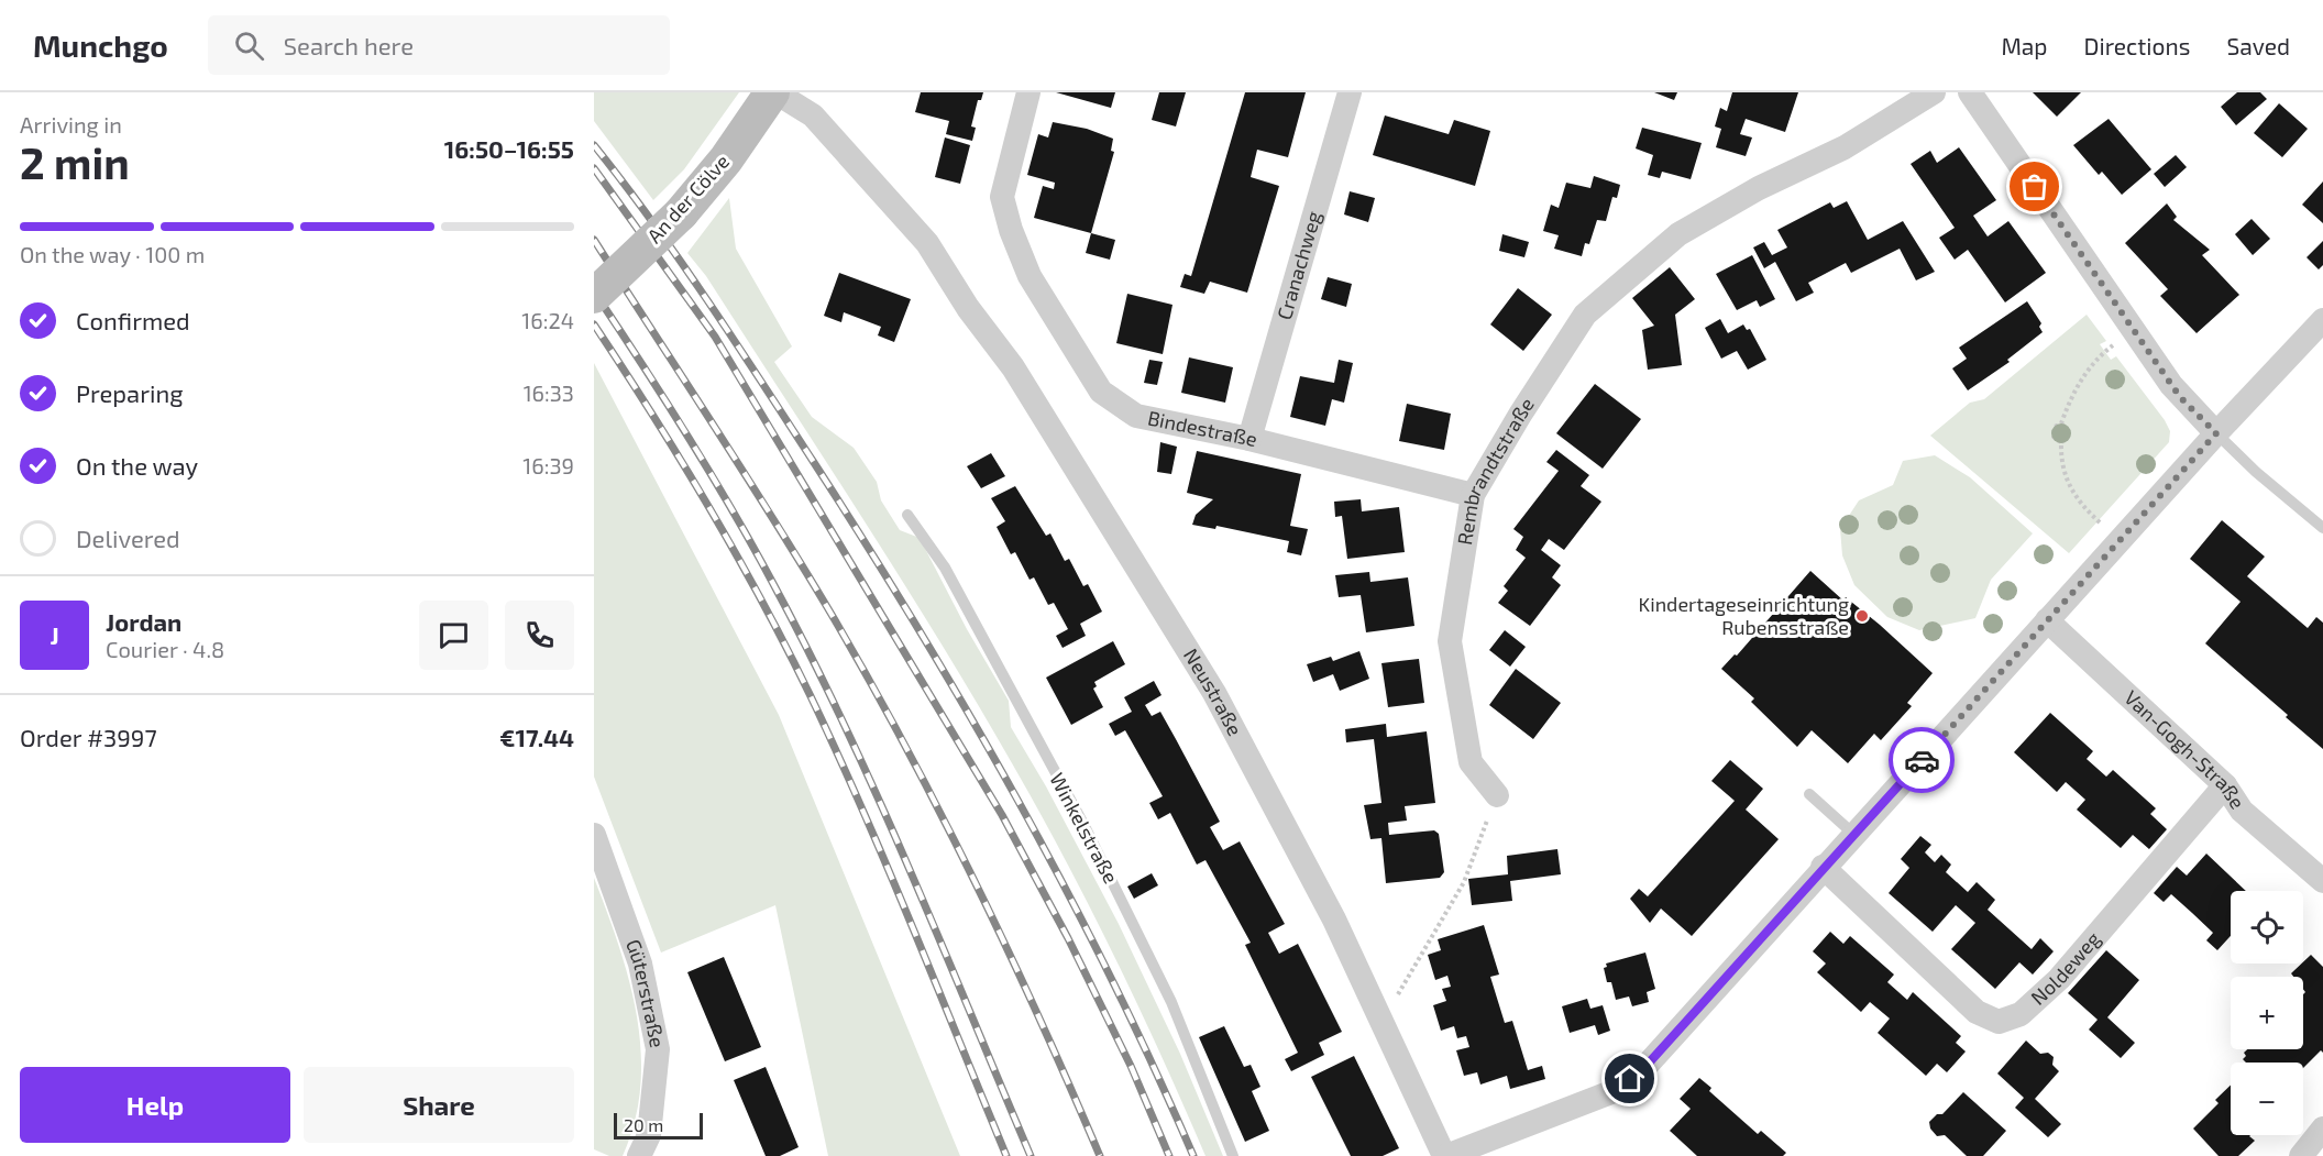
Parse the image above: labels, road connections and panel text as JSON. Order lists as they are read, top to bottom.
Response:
{
  "streets": {
    "street": [
      "An der Cölve",
      "Cranachweg",
      "Bindestraße",
      "Rembrandtstraße",
      "Neustraße",
      "Van-Gogh-Straße",
      "Noldeweg",
      "Güterstraße"
    ],
    "lane": ["Winkelstraße"]
  },
  "crossings": [
    ["An der Cölve", "Neustraße"],
    ["Cranachweg", "Bindestraße"],
    ["Bindestraße", "Rembrandtstraße"],
    ["Van-Gogh-Straße", "Noldeweg"]
  ],
  "places": ["Kindertageseinrichtung Rubensstraße"],
  "scale_bar": "20 m",
  "page": {
    "header": "Munchgo",
    "search": "Search here",
    "nav": ["Map", "Directions", "Saved"],
    "heading": ["2 min", "Arriving in", "16:50–16:55"],
    "panel": [
      "Jordan",
      "Courier · 4.8",
      "Order #3997",
      "€17.44"
    ],
    "bar": "On the way · 100 m",
    "list": [
      ["Confirmed", "16:24"],
      ["Preparing", "16:33"],
      ["On the way", "16:39"],
      "Delivered"
    ],
    "round": "J",
    "map_buttons": ["+", "−"],
    "buttons": ["Help", "Share"],
    "scale": "20 m"
  }
}
